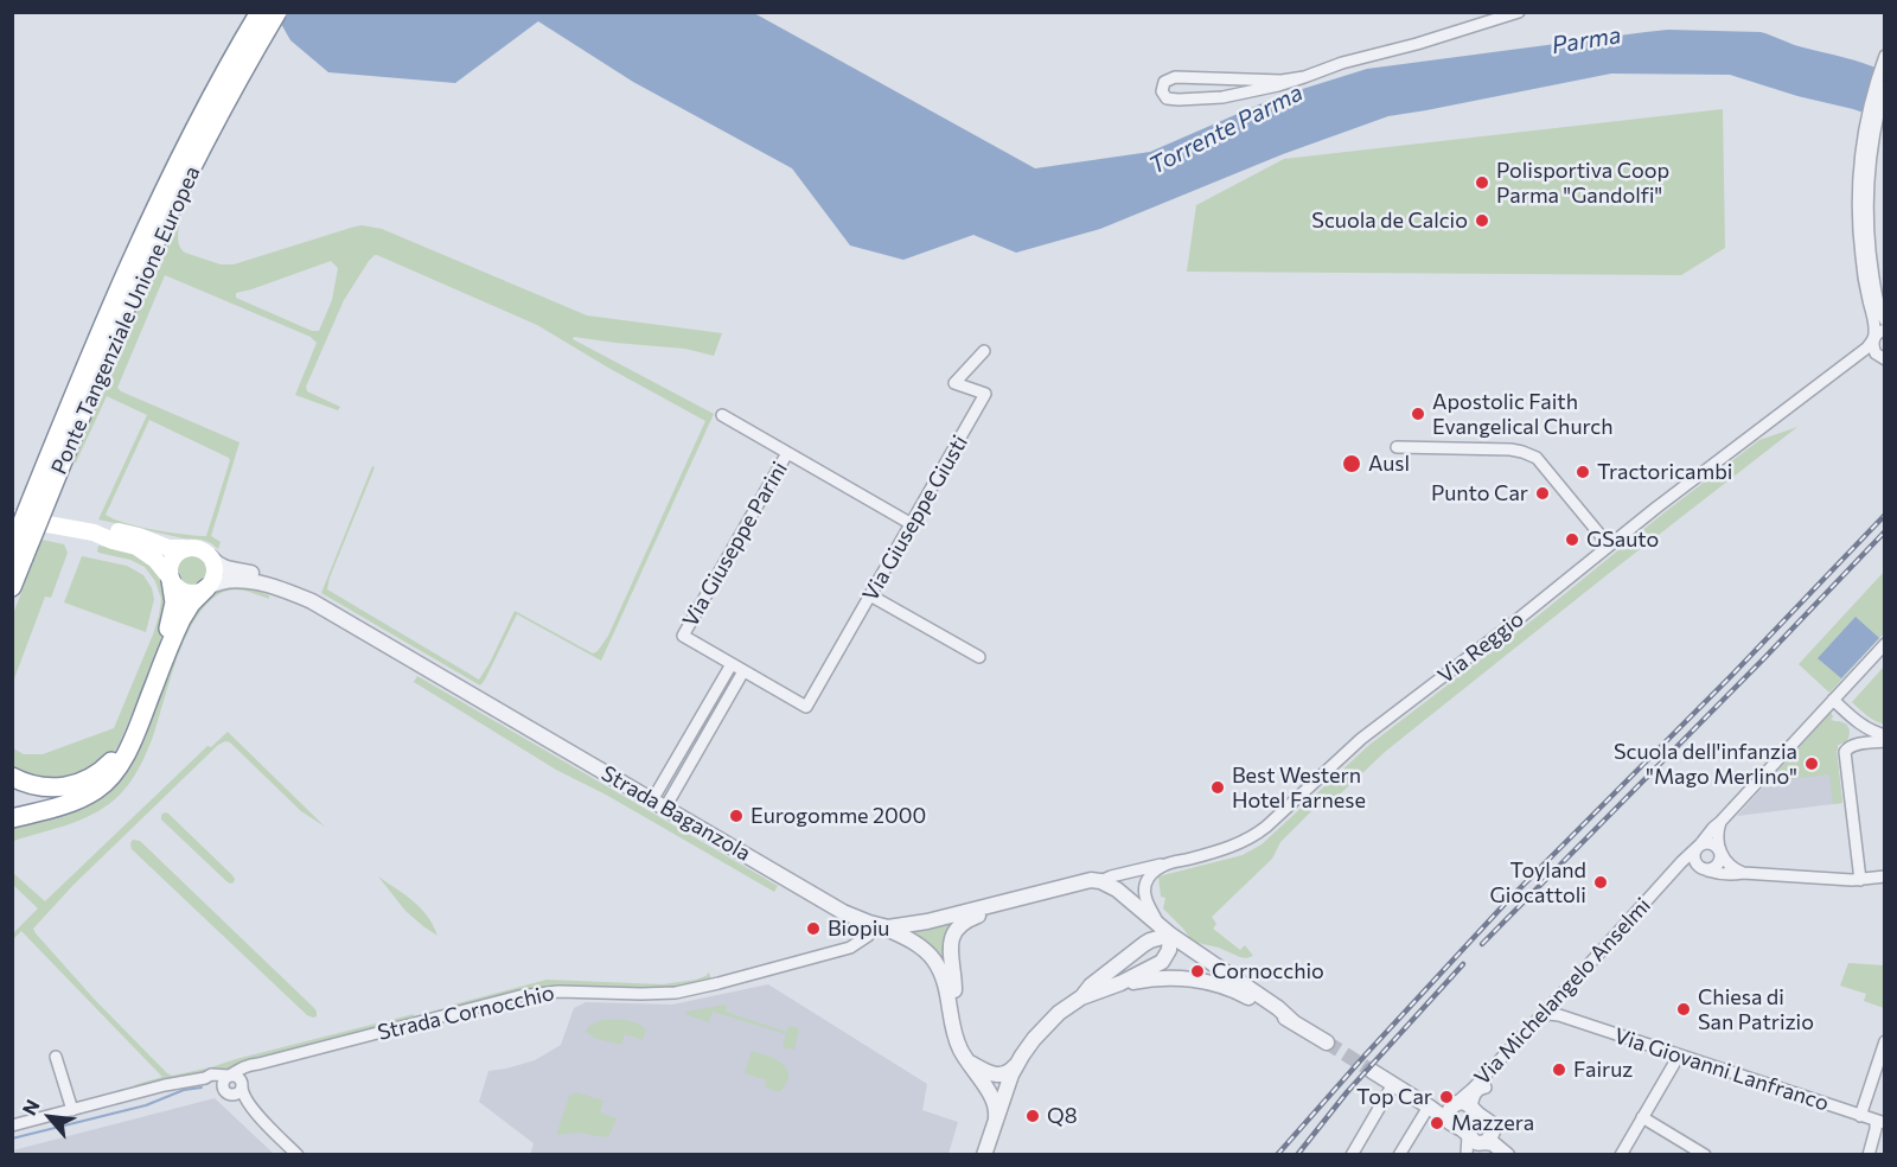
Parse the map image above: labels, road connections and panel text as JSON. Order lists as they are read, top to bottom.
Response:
{
  "streets": {
    "highway": ["Ponte Tangenziale Unione Europea"],
    "main road": ["Strada Baganzola"],
    "street": [
      "Via Giuseppe Giusti",
      "Via Giuseppe Parini",
      "Via Reggio",
      "Via Michelangelo Anselmi",
      "Strada Cornocchio",
      "Via Giovanni Lanfranco"
    ]
  },
  "crossings": [
    ["Strada Baganzola", "Strada Cornocchio"]
  ],
  "water": ["Parma", "Torrente Parma"],
  "places": [
    "Polisportiva Coop Parma \"Gandolfi\"",
    "Scuola de Calcio",
    "Apostolic Faith Evangelical Church",
    "Ausl",
    "Tractoricambi",
    "Punto Car",
    "GSauto",
    "Scuola dell'infanzia \"Mago Merlino\"",
    "Best Western Hotel Farnese",
    "Eurogomme 2000",
    "Toyland Giocattoli",
    "Biopiu",
    "Cornocchio",
    "Chiesa di San Patrizio",
    "Fairuz",
    "Top Car",
    "Q8",
    "Mazzera"
  ],
  "north": "top left"
}
